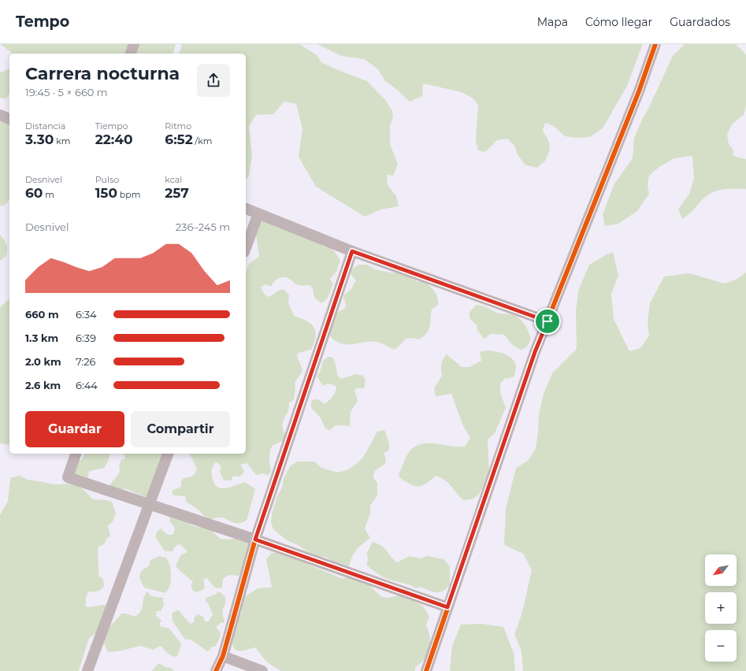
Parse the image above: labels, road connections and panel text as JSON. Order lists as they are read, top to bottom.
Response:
{
  "north": "bottom left",
  "page": {
    "header": "Tempo",
    "nav": ["Mapa", "Cómo llegar", "Guardados"],
    "heading": ["Carrera nocturna", "19:45 · 5 × 660 m"],
    "stats": [
      ["Distancia", "3.30 km"],
      ["Tiempo", "22:40"],
      ["Ritmo", "6:52 /km"],
      ["Desnivel", "60 m"],
      ["Pulso", "150 bpm"],
      ["kcal", "257"]
    ],
    "chart": ["Desnivel", "236–245 m"],
    "list": [
      {
        "name": "660 m",
        "note": "6:34"
      },
      {
        "name": "1.3 km",
        "note": "6:39"
      },
      {
        "name": "2.0 km",
        "note": "7:26"
      },
      {
        "name": "2.6 km",
        "note": "6:44"
      }
    ],
    "buttons": ["Guardar", "Compartir"],
    "map_buttons": ["+", "−"]
  }
}
